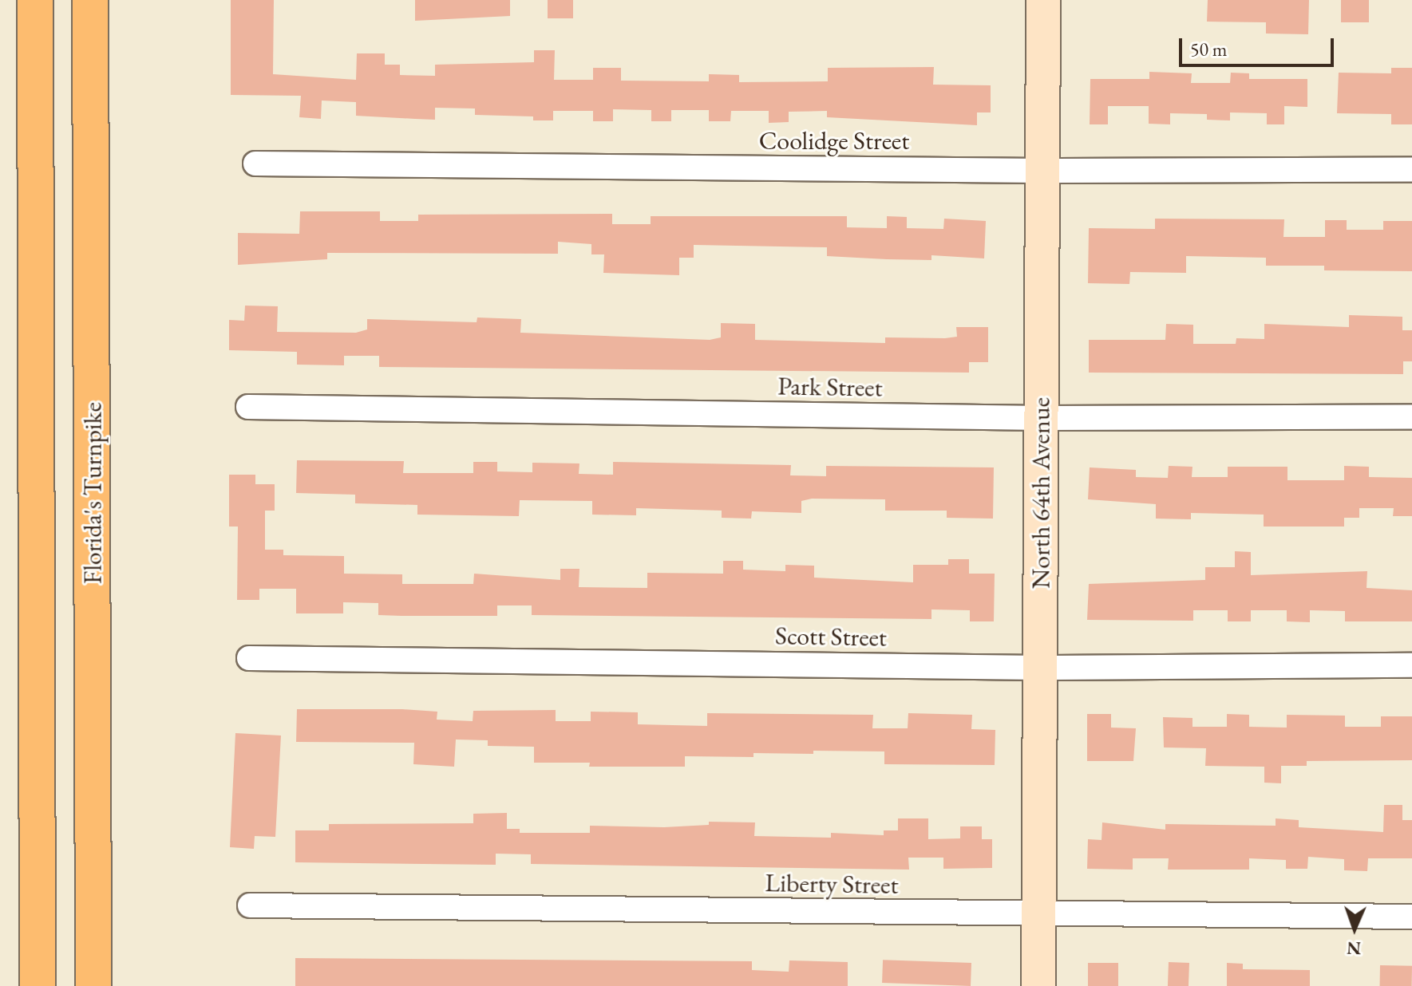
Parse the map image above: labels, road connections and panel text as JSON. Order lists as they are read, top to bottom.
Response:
{
  "streets": {
    "highway": ["Florida's Turnpike"],
    "street": [
      "Coolidge Street",
      "Park Street",
      "North 64th Avenue",
      "Scott Street",
      "Liberty Street"
    ]
  },
  "crossings": [
    ["Coolidge Street", "North 64th Avenue"],
    ["Park Street", "North 64th Avenue"],
    ["North 64th Avenue", "Scott Street"],
    ["North 64th Avenue", "Liberty Street"]
  ],
  "scale_bar": "50 m",
  "north": "bottom"
}
